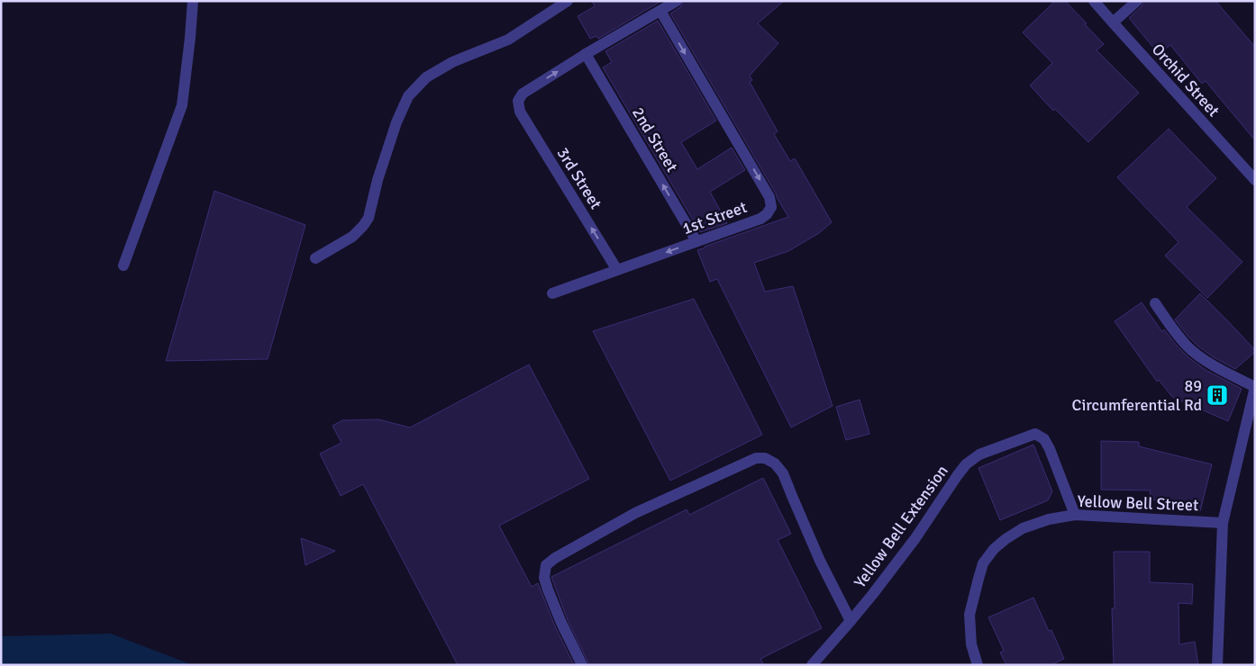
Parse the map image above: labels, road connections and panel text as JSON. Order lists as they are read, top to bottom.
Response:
{
  "streets": {
    "street": [
      "Orchid Street",
      "2nd Street",
      "3rd Street",
      "1st Street",
      "Yellow Bell Street",
      "Yellow Bell Extension"
    ]
  },
  "crossings": [
    ["2nd Street", "3rd Street"],
    ["2nd Street", "1st Street"],
    ["3rd Street", "1st Street"],
    ["Yellow Bell Street", "Yellow Bell Extension"]
  ],
  "one_way": ["2nd Street"],
  "places": {
    "building": ["89 Circumferential Rd"]
  }
}
